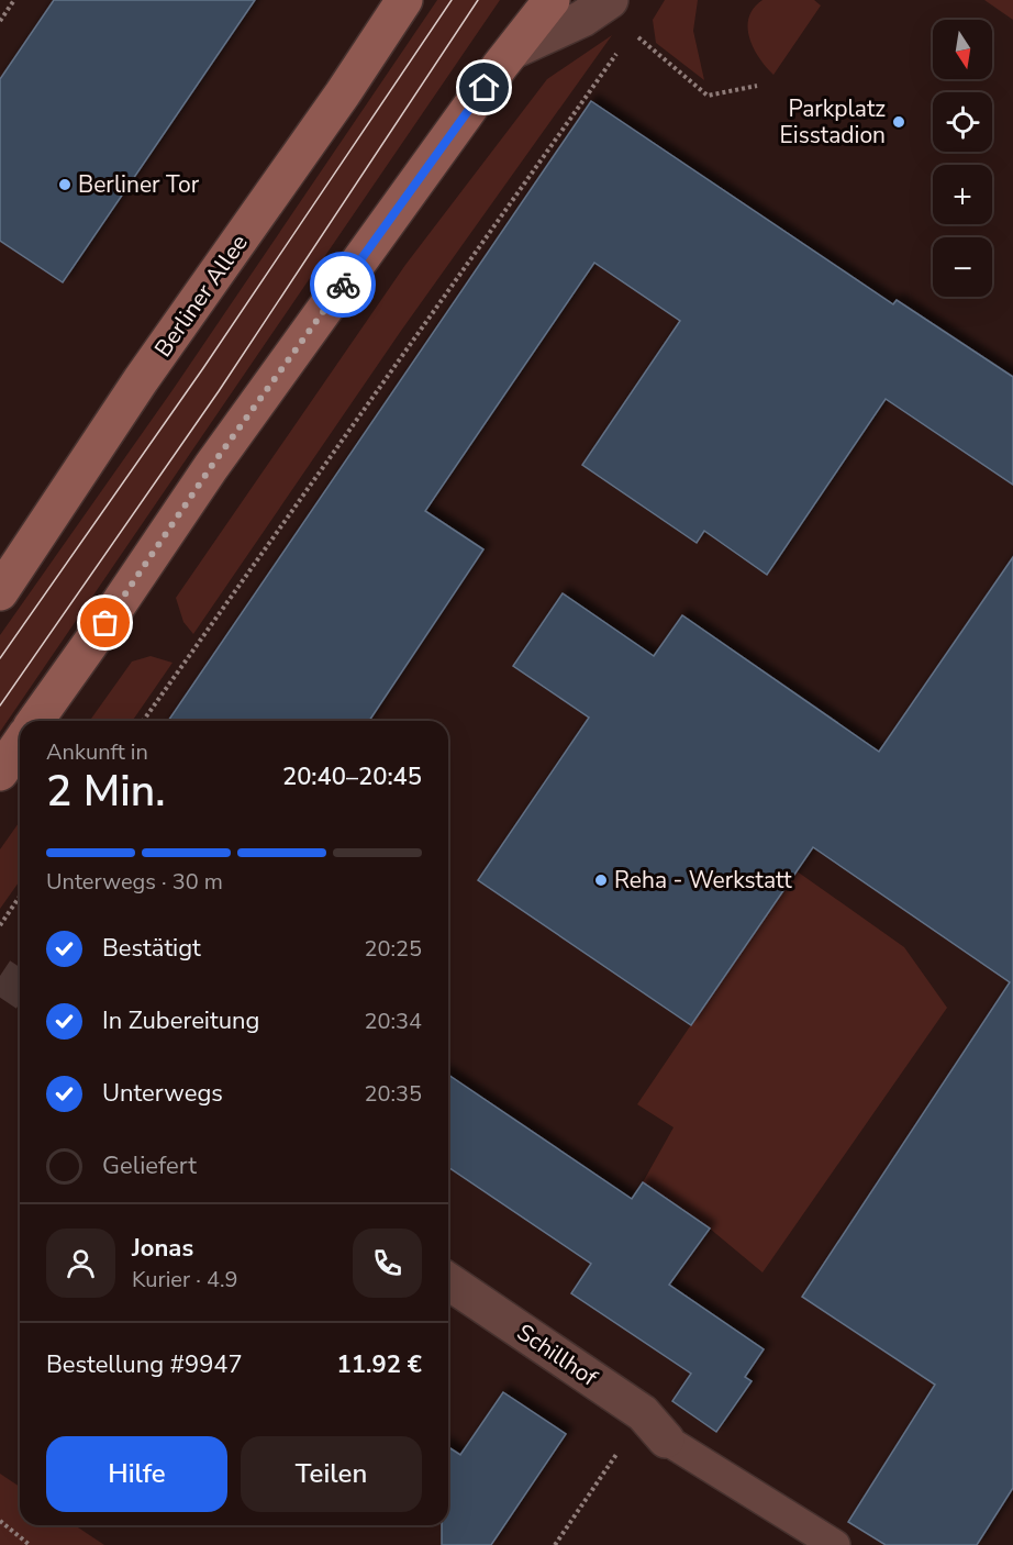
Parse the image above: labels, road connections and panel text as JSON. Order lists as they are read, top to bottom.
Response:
{
  "streets": {
    "main road": ["Berliner Allee"],
    "street": ["Schillhof"]
  },
  "places": ["Parkplatz Eisstadion", "Berliner Tor", "Reha - Werkstatt"],
  "north": "bottom",
  "page": {
    "map_buttons": ["+", "−"],
    "heading": ["2 Min.", "Ankunft in", "20:40–20:45"],
    "panel": [
      "Jonas",
      "Kurier · 4.9",
      "Bestellung #9947",
      "11.92 €"
    ],
    "bar": "Unterwegs · 30 m",
    "list": [
      ["Bestätigt", "20:25"],
      ["In Zubereitung", "20:34"],
      ["Unterwegs", "20:35"],
      "Geliefert"
    ],
    "buttons": ["Hilfe", "Teilen"]
  }
}
